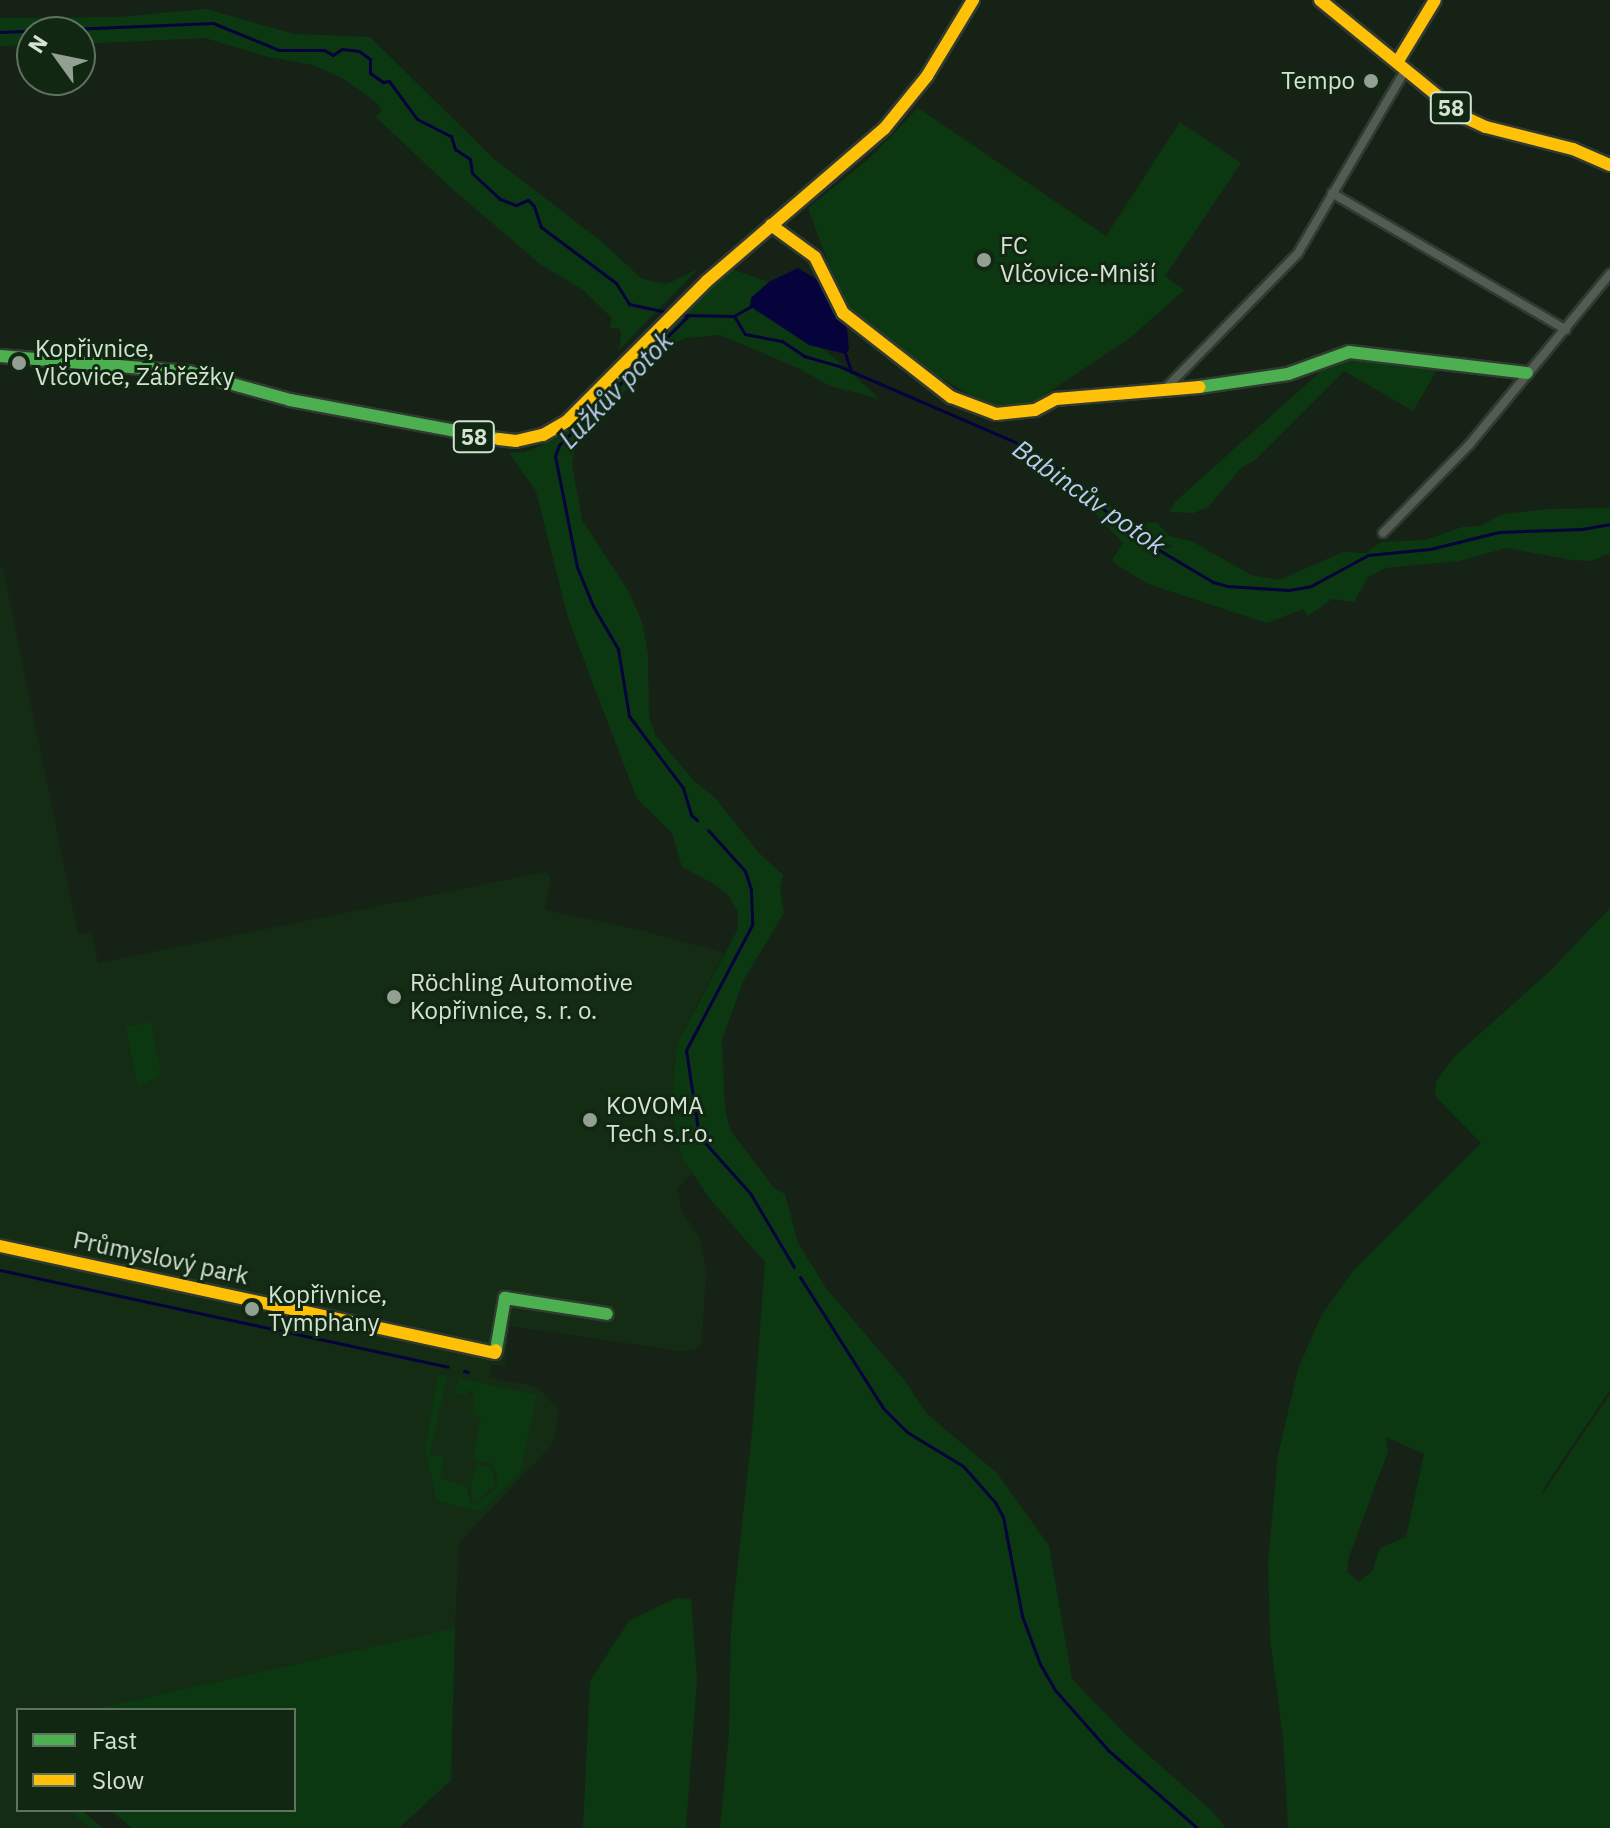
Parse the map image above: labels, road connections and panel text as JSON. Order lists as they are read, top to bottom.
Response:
{
  "streets": {
    "street": ["58", "Průmyslový park"]
  },
  "water": ["Lužkův potok", "Babincův potok"],
  "places": [
    "Tempo",
    "FC Vlčovice-Mniší",
    "Kopřivnice, Vlčovice, Zábřežky",
    "Röchling Automotive Kopřivnice, s. r. o.",
    "KOVOMA Tech s.r.o.",
    "Kopřivnice, Tymphany"
  ],
  "legend": ["Fast", "Slow"],
  "north": "top left"
}
